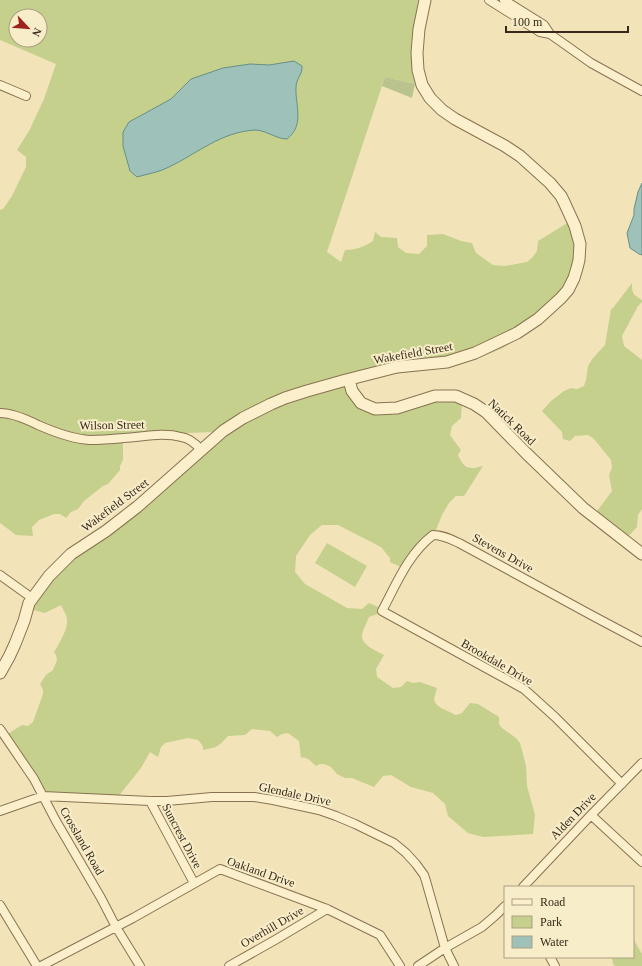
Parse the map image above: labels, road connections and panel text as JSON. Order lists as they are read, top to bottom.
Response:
{
  "streets": {
    "street": [
      "Wakefield Street",
      "Natick Road",
      "Wilson Street",
      "Stevens Drive",
      "Brookdale Drive",
      "Glendale Drive",
      "Alden Drive",
      "Suncrest Drive",
      "Crossland Road",
      "Oakland Drive",
      "Overhill Drive"
    ]
  },
  "crossings": [
    ["Wakefield Street", "Natick Road"],
    ["Wakefield Street", "Wilson Street"],
    ["Stevens Drive", "Brookdale Drive"],
    ["Brookdale Drive", "Alden Drive"],
    ["Glendale Drive", "Suncrest Drive"],
    ["Glendale Drive", "Crossland Road"],
    ["Suncrest Drive", "Oakland Drive"],
    ["Crossland Road", "Oakland Drive"],
    ["Oakland Drive", "Overhill Drive"]
  ],
  "legend": ["Road", "Park", "Water"],
  "scale_bar": "100 m",
  "north": "bottom right"
}
